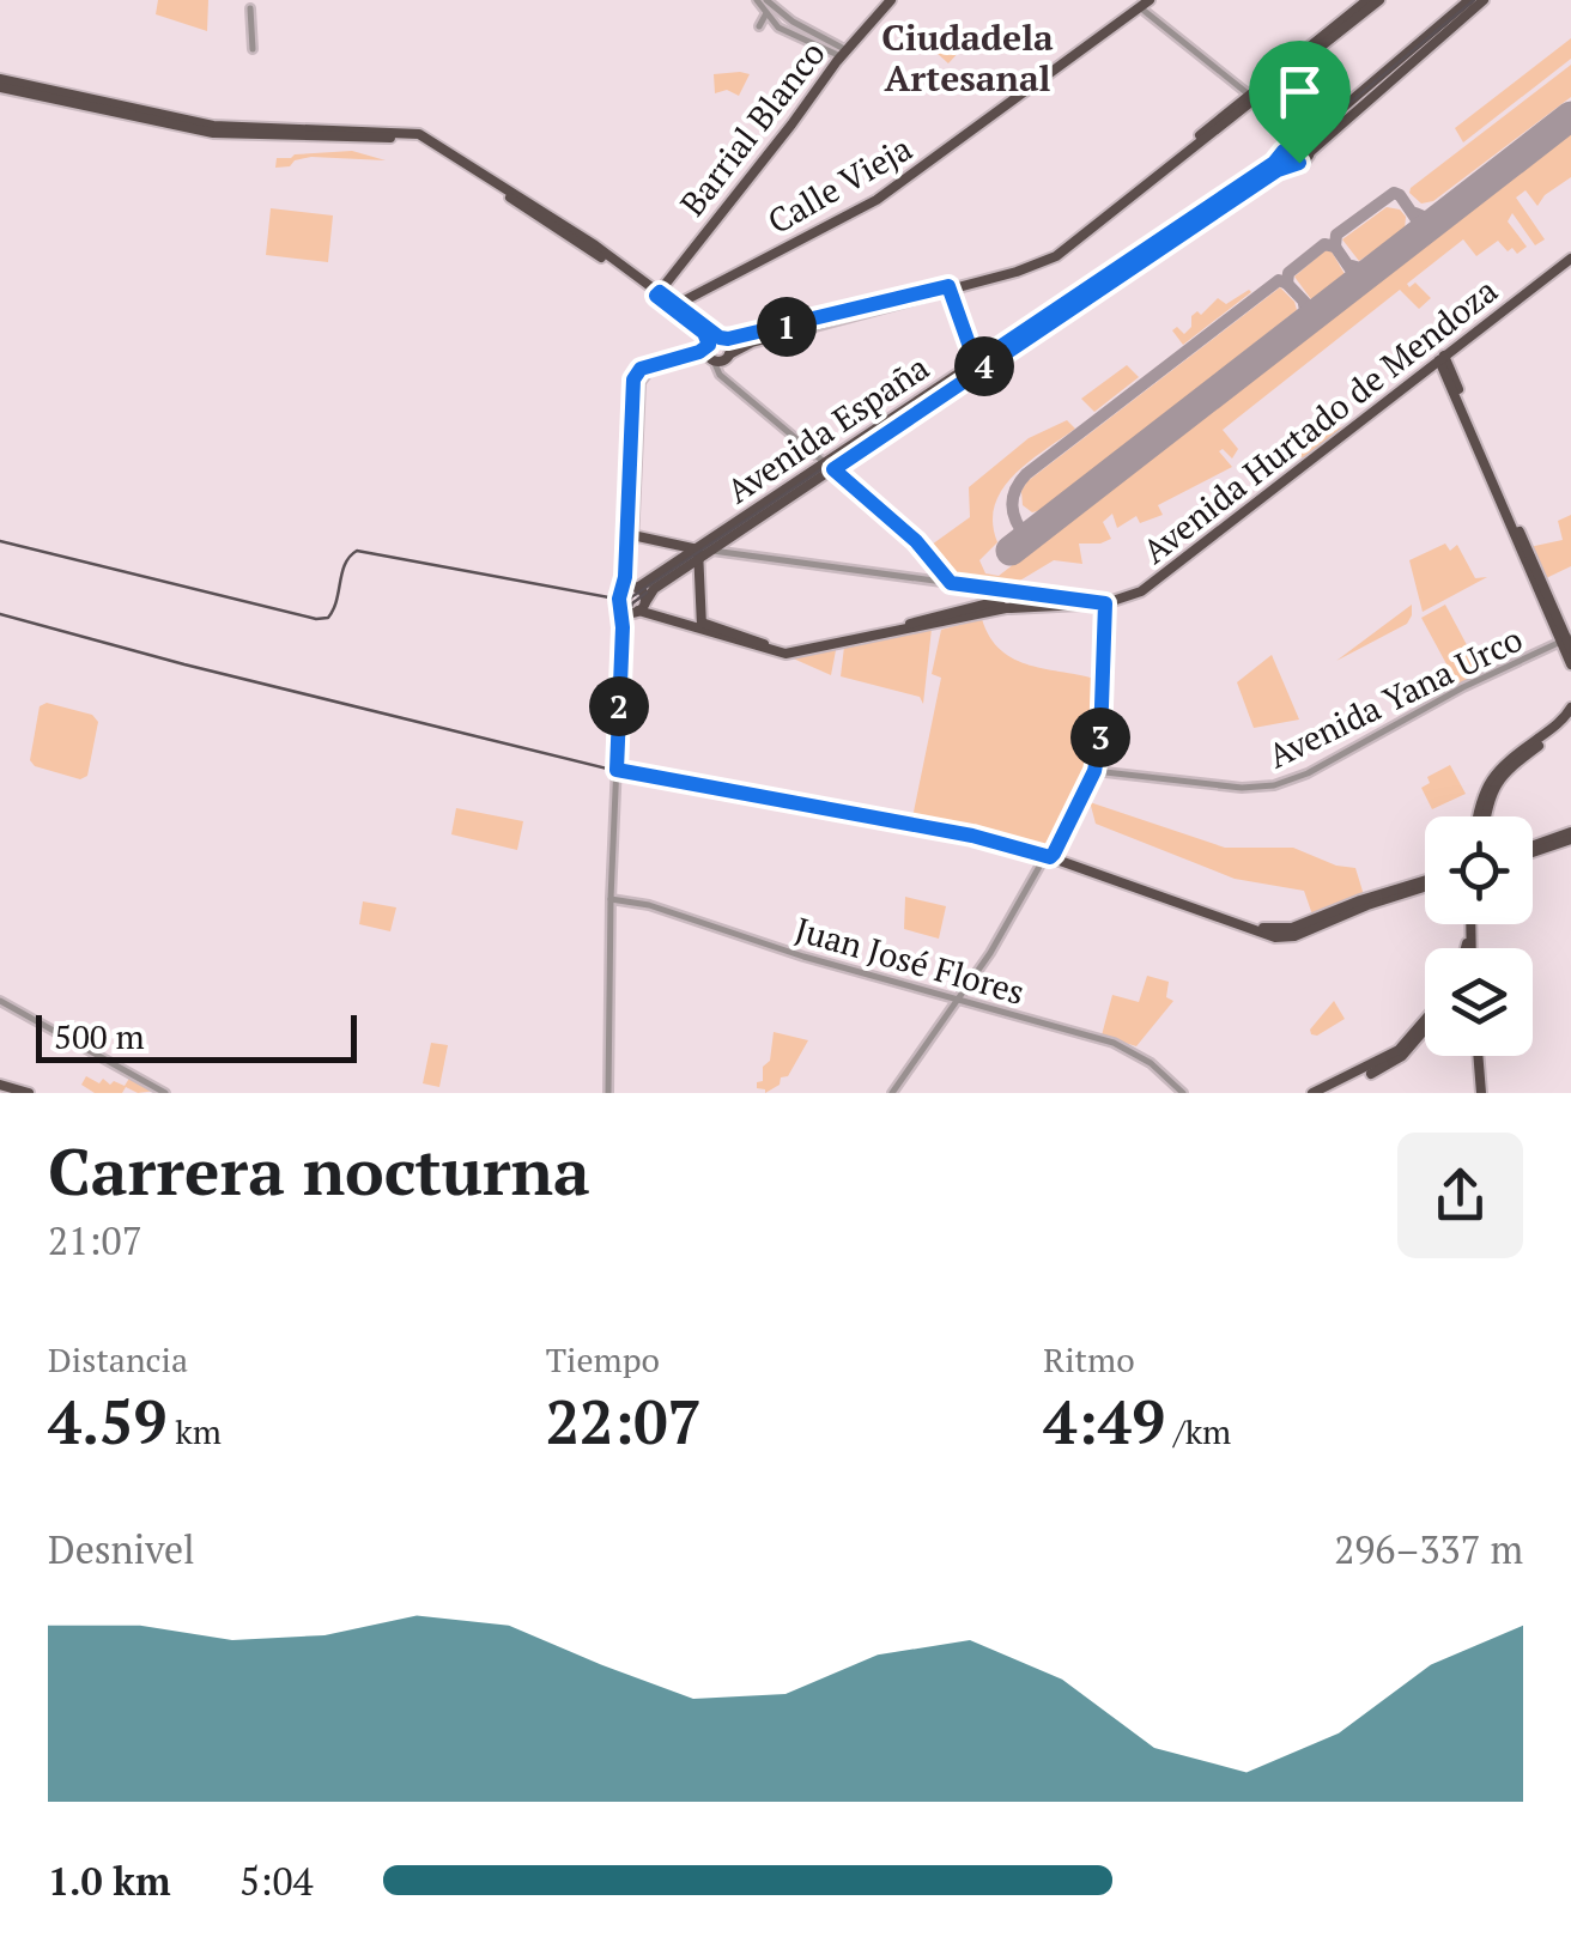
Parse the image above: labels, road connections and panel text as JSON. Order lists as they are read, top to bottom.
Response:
{
  "streets": {
    "main road": [
      "Barrial Blanco",
      "Calle Vieja",
      "Avenida Hurtado de Mendoza",
      "Avenida España"
    ],
    "street": ["Avenida Yana Urco", "Juan José Flores"]
  },
  "districts": ["Ciudadela Artesanal"],
  "scale_bar": "500 m",
  "page": {
    "pins": [
      "1",
      "4",
      "2",
      "3"
    ],
    "scale": "500 m",
    "heading": ["Carrera nocturna", "21:07"],
    "stats": [
      ["Distancia", "4.59 km"],
      ["Tiempo", "22:07"],
      ["Ritmo", "4:49 /km"]
    ],
    "chart": ["Desnivel", "296–337 m"],
    "list": [
      {
        "name": "1.0 km",
        "note": "5:04"
      }
    ]
  }
}
